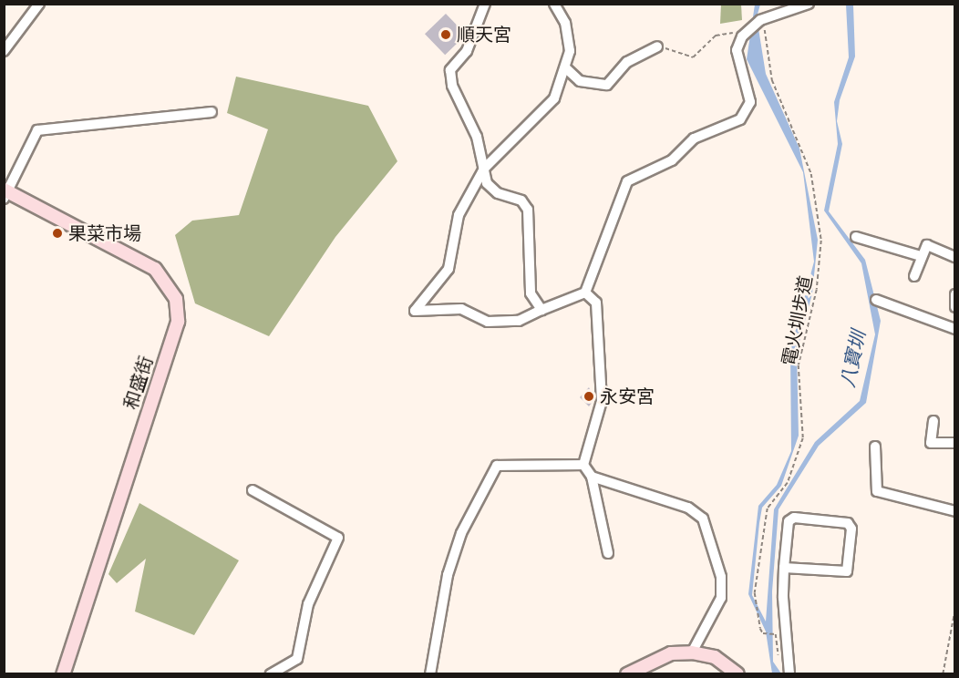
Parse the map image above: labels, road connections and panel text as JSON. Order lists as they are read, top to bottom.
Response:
{
  "streets": {
    "main road": ["和盛街"],
    "path": ["電火圳步道"]
  },
  "water": ["八寶圳"],
  "places": ["順天宮", "果菜市場", "永安宮"]
}
